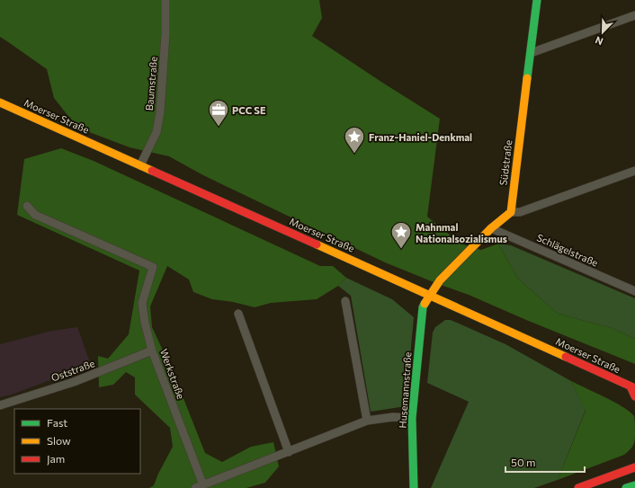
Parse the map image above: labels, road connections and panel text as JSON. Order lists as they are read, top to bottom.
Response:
{
  "streets": {
    "main road": ["Moerser Straße", "Südstraße", "Husemannstraße"],
    "street": [
      "Baumstraße",
      "Schlägelstraße",
      "Oststraße",
      "Werkstraße"
    ]
  },
  "crossings": [
    ["Baumstraße", "Moerser Straße"],
    ["Moerser Straße", "Husemannstraße"],
    ["Oststraße", "Werkstraße"]
  ],
  "places": {
    "office": ["PCC SE"],
    "place": ["Franz-Haniel-Denkmal", "Mahnmal Nationalsozialismus"]
  },
  "legend": ["Fast", "Slow", "Jam"],
  "scale_bar": "50 m",
  "north": "bottom left"
}
